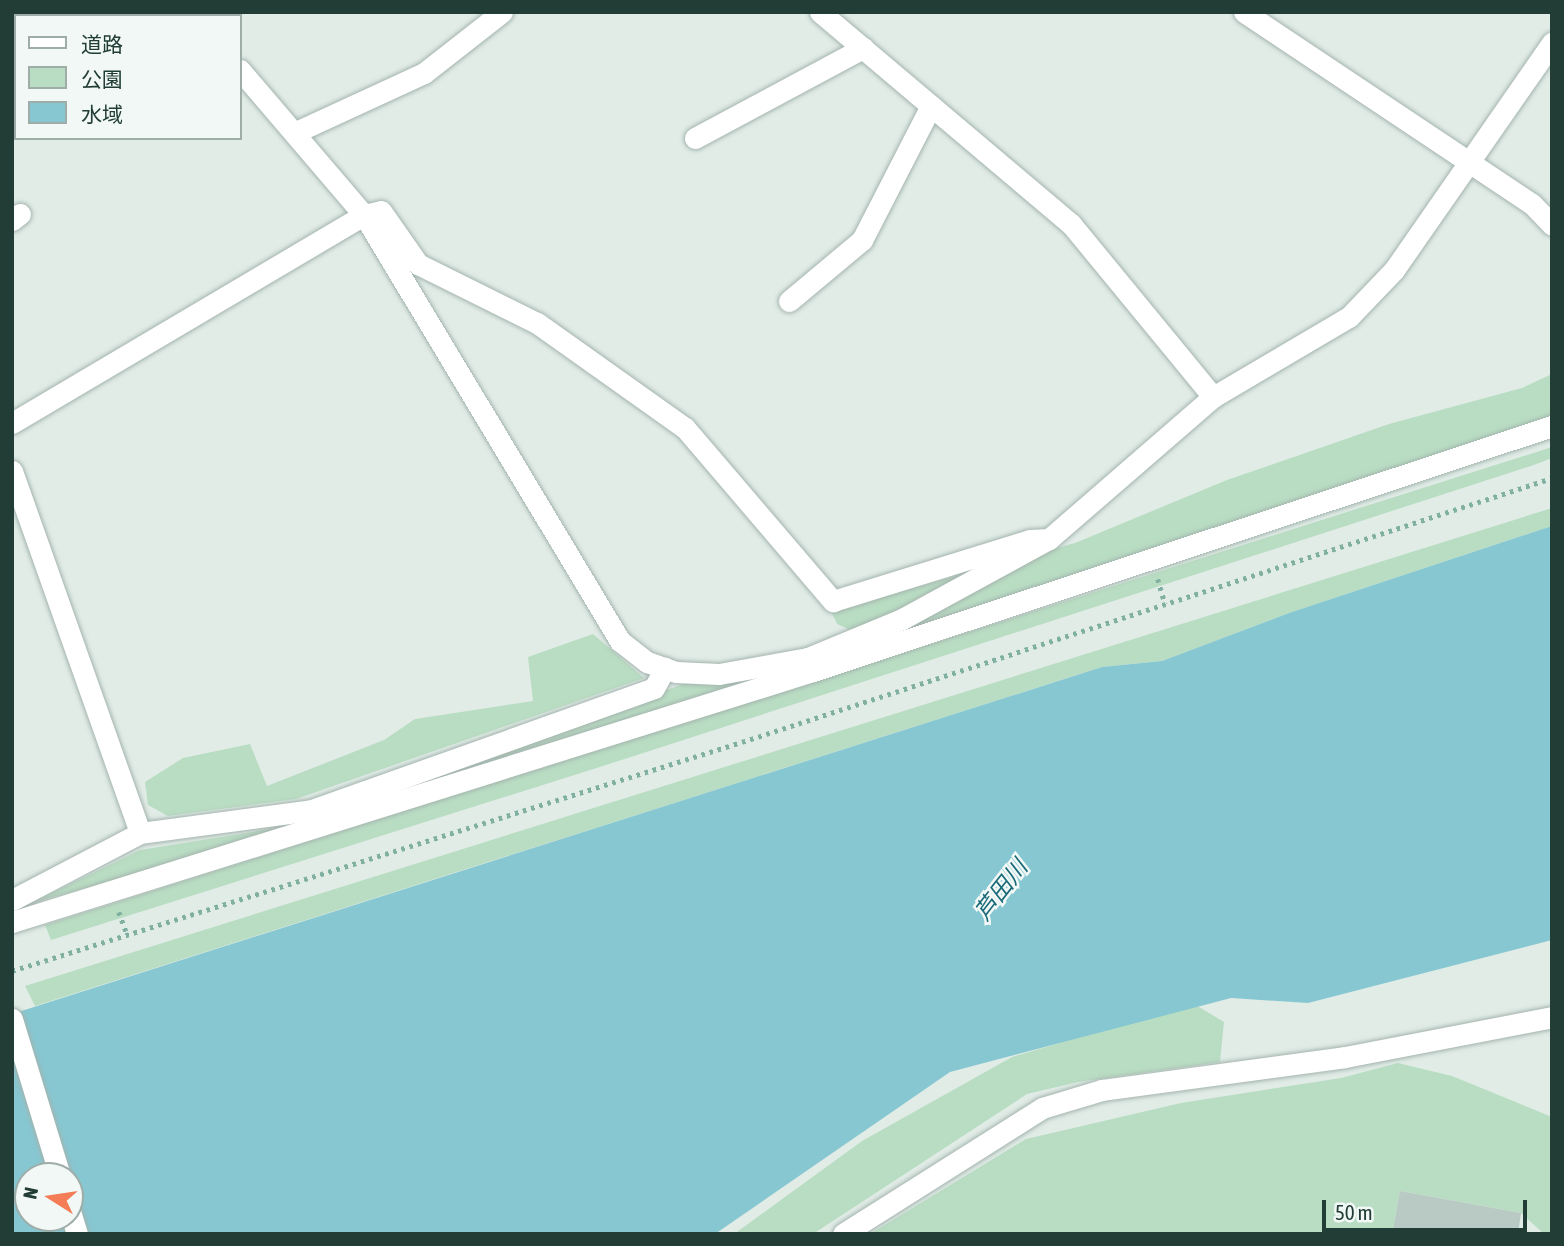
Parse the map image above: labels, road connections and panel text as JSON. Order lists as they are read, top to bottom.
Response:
{
  "water": ["芦田川"],
  "legend": ["道路", "公園", "水域"],
  "scale_bar": "50 m",
  "north": "left"
}
